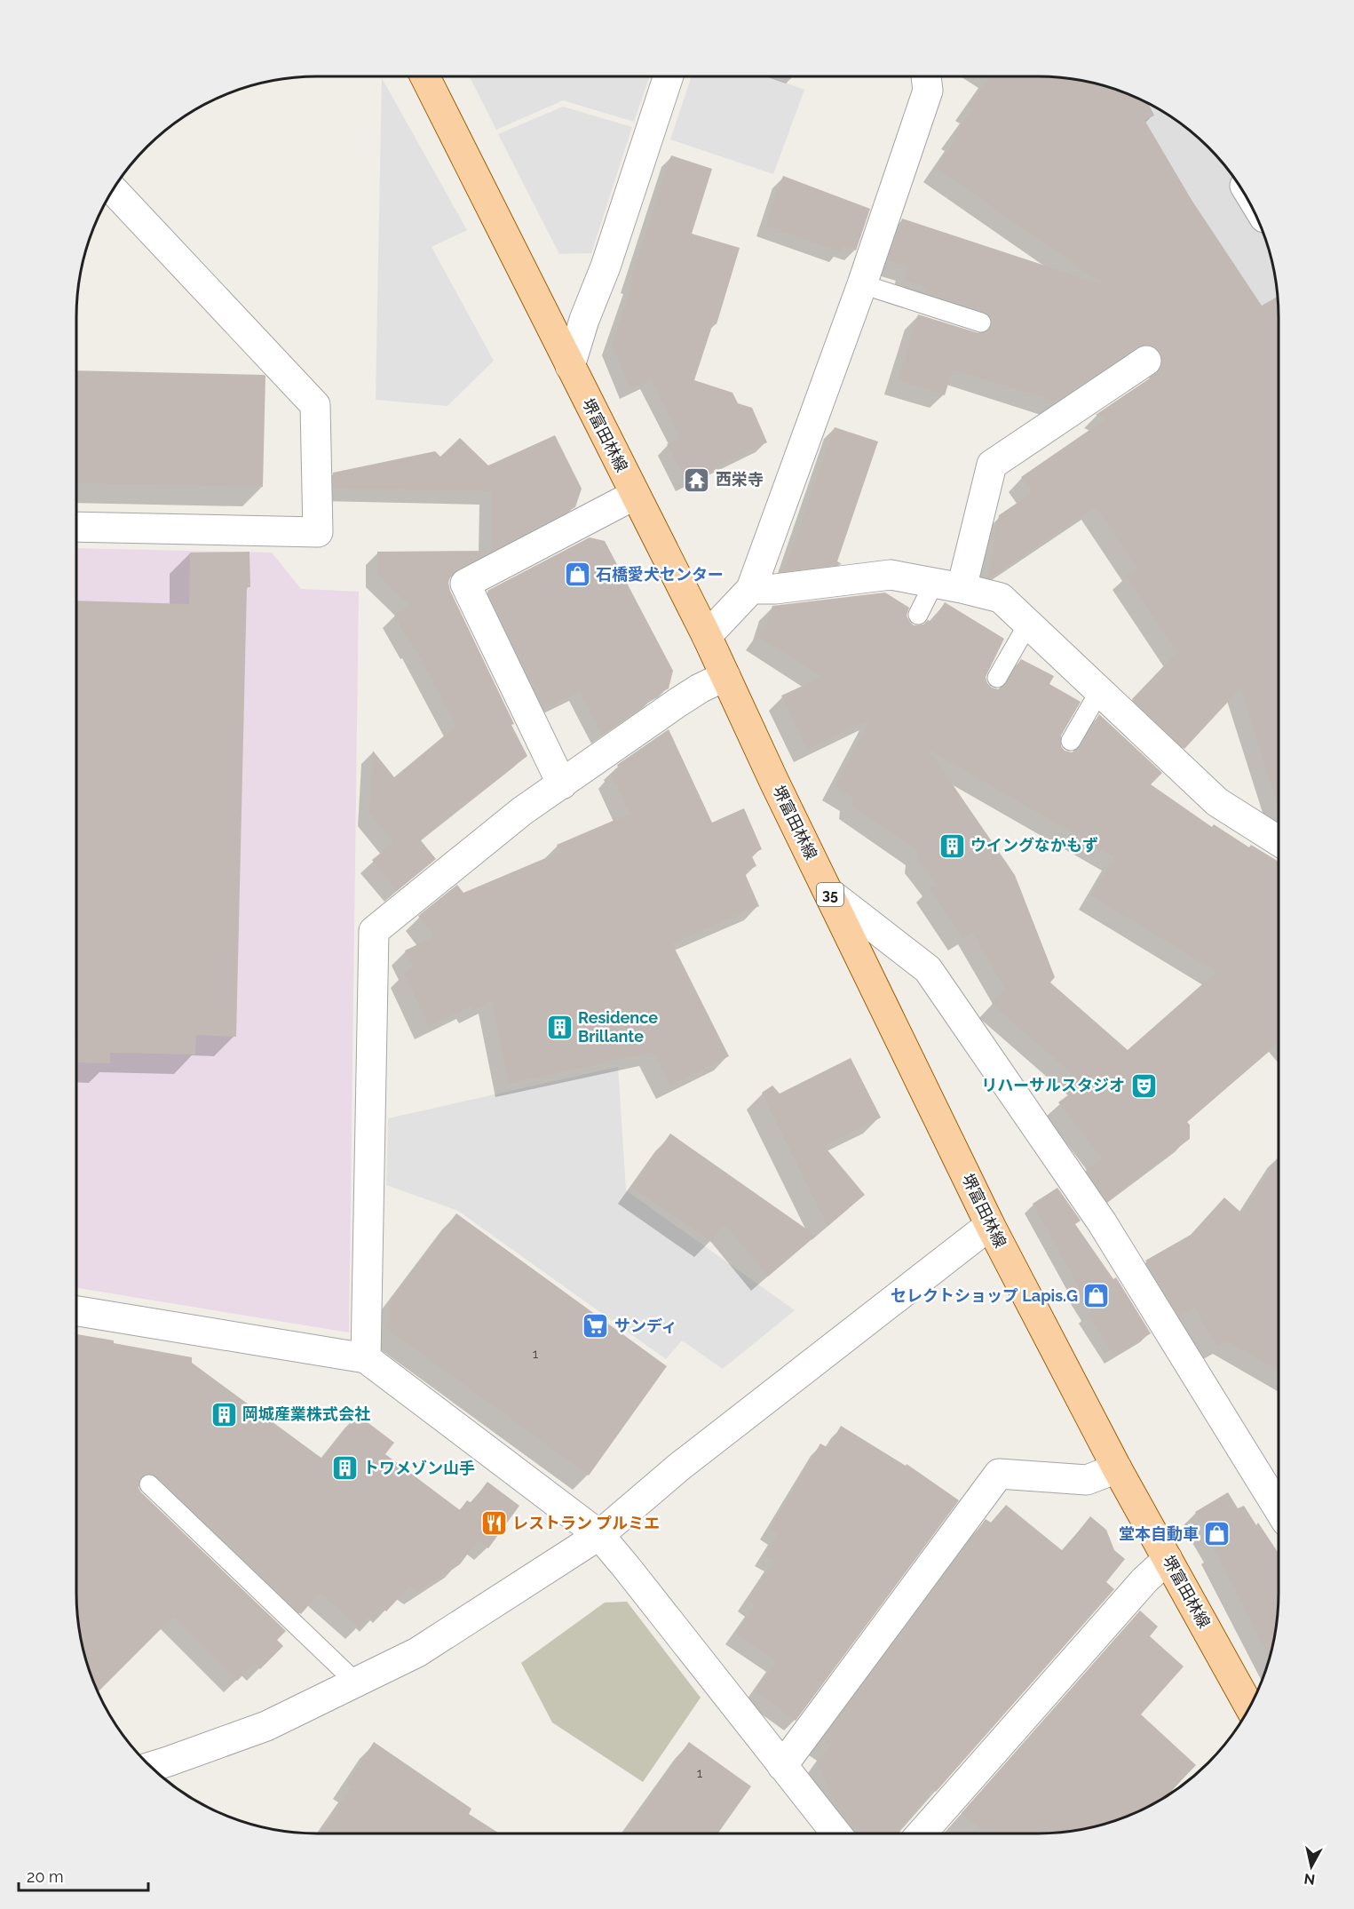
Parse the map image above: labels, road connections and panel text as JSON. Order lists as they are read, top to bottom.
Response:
{
  "streets": {
    "main road": ["堺富田林線", "35"]
  },
  "places": {
    "temple": ["西栄寺"],
    "shop": ["石橋愛犬センター", "セレクトショップ Lapis.G", "堂本自動車"],
    "building": [
      "ウイングなかもず",
      "Residence Brillante",
      "岡城産業株式会社",
      "トワメゾン山手"
    ],
    "theatre": ["リハーサルスタジオ"],
    "supermarket": ["サンディ"],
    "restaurant": ["レストラン プルミエ"]
  },
  "house_numbers": ["1", "1"],
  "scale_bar": "20 m",
  "north": "bottom"
}
